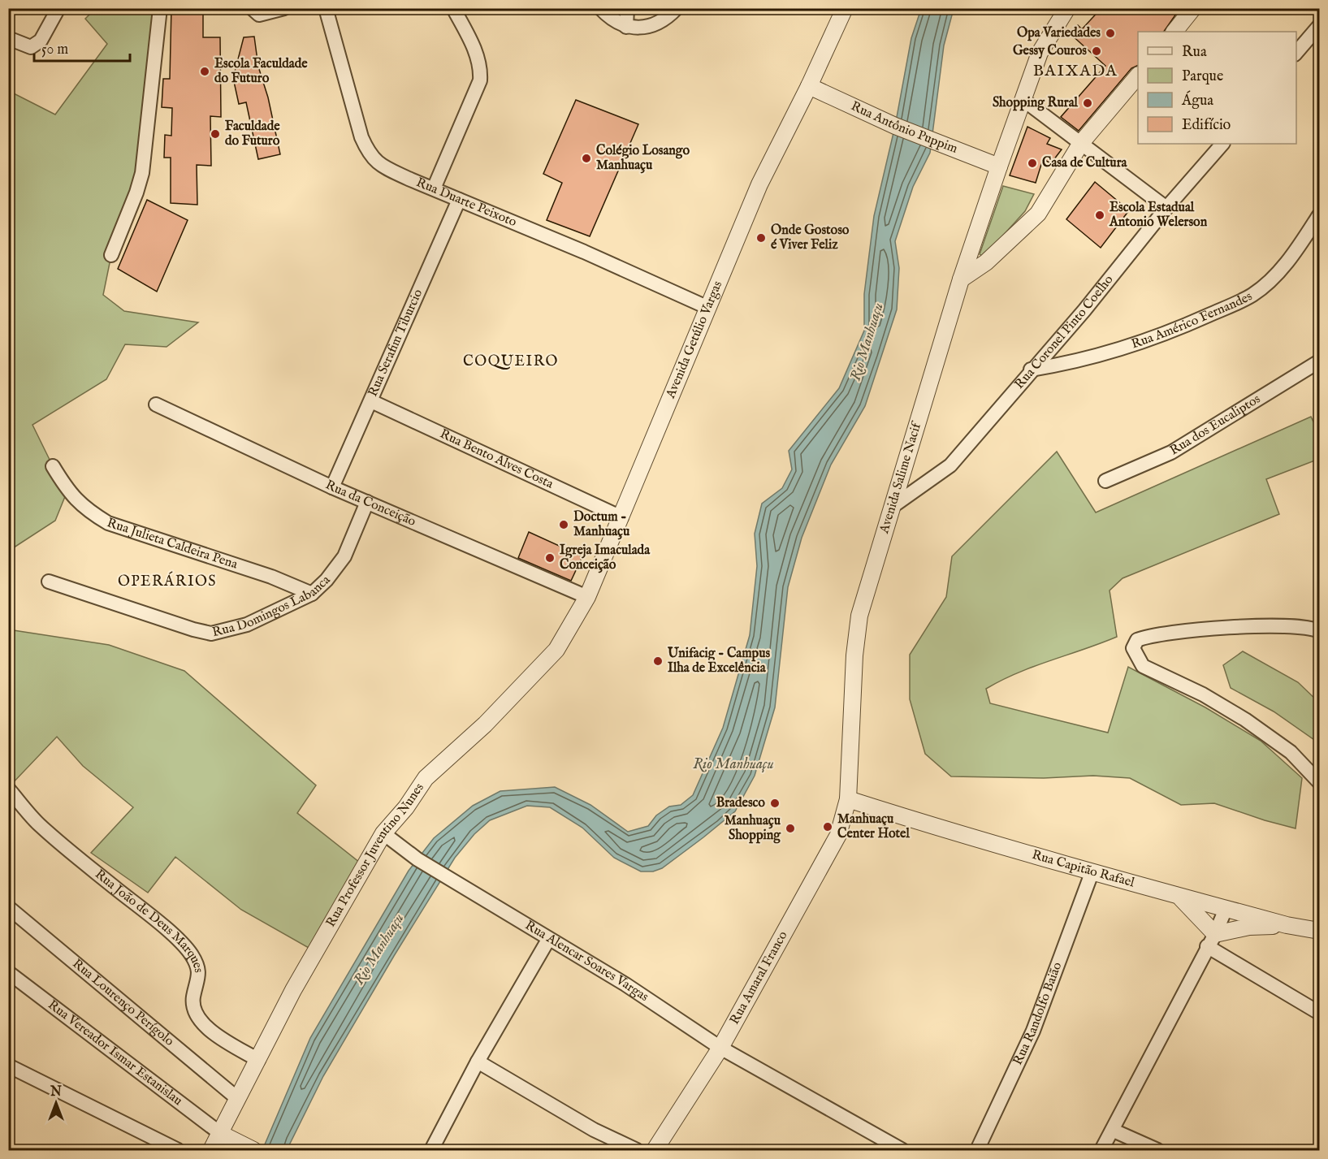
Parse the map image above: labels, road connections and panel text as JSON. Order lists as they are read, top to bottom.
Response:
{
  "streets": {
    "street": [
      "Rua Antônio Puppim",
      "Rua Duarte Peixoto",
      "Rua Américo Fernandes",
      "Rua Coronel Pinto Coelho",
      "Avenida Getúlio Vargas",
      "Rua Serafim Tiburcio",
      "Rua dos Eucaliptos",
      "Rua Bento Alves Costa",
      "Avenida Salime Nacif",
      "Rua da Conceição",
      "Rua Julieta Caldeira Pena",
      "Rua Domingos Labanca",
      "Rua Professor Juventino Nunes",
      "Rua Capitão Rafael",
      "Rua João de Deus Marques",
      "Rua Alencar Soares Vargas",
      "Rua Amaral Franco",
      "Rua Lourenço Perígolo",
      "Rua Randolfo Baião",
      "Rua Vereador Ismar Estanislau"
    ]
  },
  "crossings": [
    ["Rua Antônio Puppim", "Avenida Getúlio Vargas"],
    ["Rua Antônio Puppim", "Avenida Salime Nacif"],
    ["Rua Duarte Peixoto", "Avenida Getúlio Vargas"],
    ["Rua Duarte Peixoto", "Rua Serafim Tiburcio"],
    ["Rua Américo Fernandes", "Rua Coronel Pinto Coelho"],
    ["Rua Coronel Pinto Coelho", "Avenida Salime Nacif"],
    ["Avenida Getúlio Vargas", "Rua Bento Alves Costa"],
    ["Avenida Getúlio Vargas", "Rua da Conceição"],
    ["Avenida Getúlio Vargas", "Rua Professor Juventino Nunes"],
    ["Rua Serafim Tiburcio", "Rua Bento Alves Costa"],
    ["Rua Serafim Tiburcio", "Rua da Conceição"],
    ["Avenida Salime Nacif", "Rua Capitão Rafael"],
    ["Avenida Salime Nacif", "Rua Amaral Franco"],
    ["Rua da Conceição", "Rua Domingos Labanca"],
    ["Rua da Conceição", "Rua Professor Juventino Nunes"],
    ["Rua Julieta Caldeira Pena", "Rua Domingos Labanca"],
    ["Rua Professor Juventino Nunes", "Rua João de Deus Marques"],
    ["Rua Professor Juventino Nunes", "Rua Alencar Soares Vargas"],
    ["Rua Professor Juventino Nunes", "Rua Lourenço Perígolo"],
    ["Rua Professor Juventino Nunes", "Rua Vereador Ismar Estanislau"],
    ["Rua Capitão Rafael", "Rua Amaral Franco"],
    ["Rua Capitão Rafael", "Rua Randolfo Baião"],
    ["Rua Alencar Soares Vargas", "Rua Amaral Franco"]
  ],
  "districts": ["BAIXADA", "COQUEIRO", "OPERÁRIOS"],
  "water": ["Rio Manhuaçu"],
  "places": [
    "Opa Variedades",
    "Gessy Couros",
    "Escola Faculdade do Futuro",
    "Shopping Rural",
    "Faculdade do Futuro",
    "Colégio Losango Manhuaçu",
    "Casa de Cultura",
    "Escola Estadual Antonio Welerson",
    "Onde Gostoso é Viver Feliz",
    "Doctum - Manhuaçu",
    "Igreja Imaculada Conceição",
    "Unifacig - Campus Ilha de Excelência",
    "Bradesco",
    "Manhuaçu Center Hotel",
    "Manhuaçu Shopping"
  ],
  "legend": [
    "Rua",
    "Parque",
    "Água",
    "Edifício"
  ],
  "scale_bar": "50 m",
  "north": "top"
}
